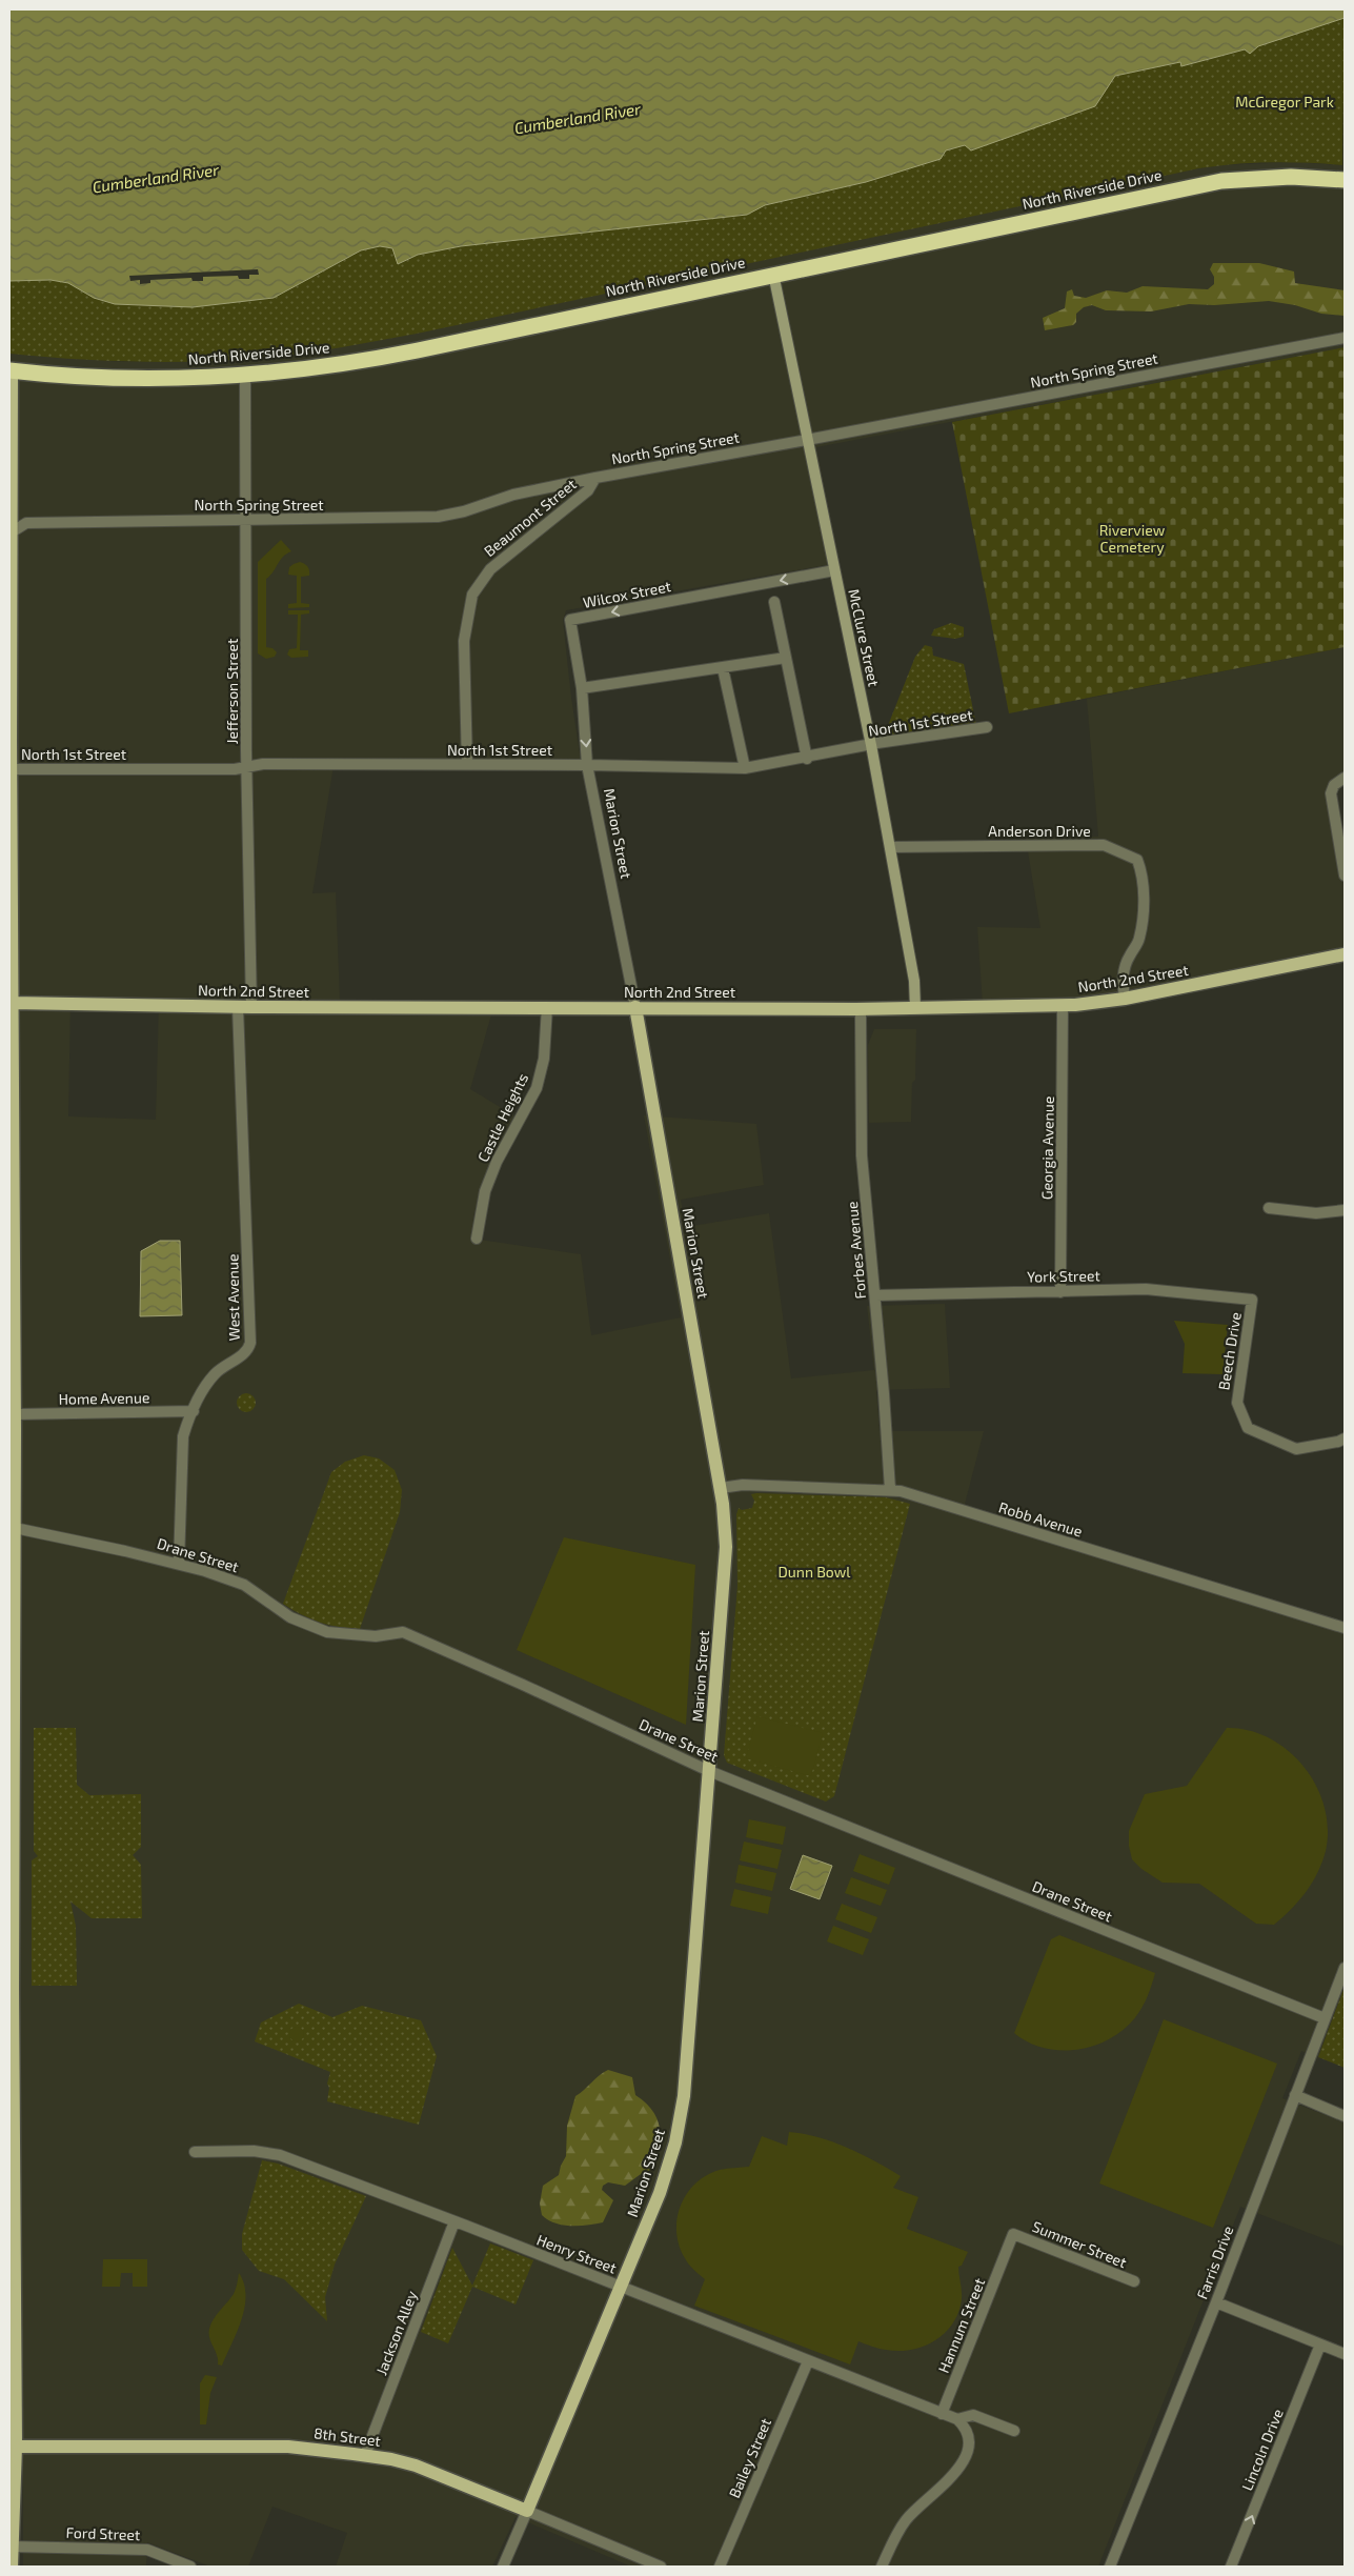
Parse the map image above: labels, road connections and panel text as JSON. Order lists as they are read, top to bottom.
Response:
{
  "streets": {
    "highway": ["North Riverside Drive"],
    "main road": [
      "McClure Street",
      "Marion Street",
      "North 2nd Street",
      "8th Street"
    ],
    "street": [
      "North Spring Street",
      "Beaumont Street",
      "Wilcox Street",
      "Jefferson Street",
      "North 1st Street",
      "Anderson Drive",
      "Castle Heights",
      "Georgia Avenue",
      "Forbes Avenue",
      "York Street",
      "West Avenue",
      "Beech Drive",
      "Home Avenue",
      "Robb Avenue",
      "Drane Street",
      "Summer Street",
      "Henry Street",
      "Farris Drive",
      "Hannum Street",
      "Jackson Alley",
      "Lincoln Drive",
      "Bailey Street",
      "Ford Street"
    ]
  },
  "crossings": [
    ["North Riverside Drive", "McClure Street"],
    ["North Riverside Drive", "Jefferson Street"],
    ["North Spring Street", "Beaumont Street"],
    ["North Spring Street", "McClure Street"],
    ["North Spring Street", "Jefferson Street"],
    ["Beaumont Street", "North 1st Street"],
    ["Wilcox Street", "McClure Street"],
    ["Wilcox Street", "North 1st Street"],
    ["Wilcox Street", "Marion Street"],
    ["McClure Street", "North 1st Street"],
    ["McClure Street", "Anderson Drive"],
    ["McClure Street", "North 2nd Street"],
    ["Jefferson Street", "North 1st Street"],
    ["Jefferson Street", "North 2nd Street"],
    ["Jefferson Street", "West Avenue"],
    ["North 1st Street", "Marion Street"],
    ["Anderson Drive", "North 2nd Street"],
    ["Marion Street", "North 2nd Street"],
    ["Marion Street", "Robb Avenue"],
    ["Marion Street", "Drane Street"],
    ["Marion Street", "Henry Street"],
    ["Marion Street", "8th Street"],
    ["North 2nd Street", "Castle Heights"],
    ["North 2nd Street", "Georgia Avenue"],
    ["North 2nd Street", "Forbes Avenue"],
    ["North 2nd Street", "West Avenue"],
    ["Georgia Avenue", "York Street"],
    ["Forbes Avenue", "York Street"],
    ["Forbes Avenue", "Robb Avenue"],
    ["York Street", "Beech Drive"],
    ["West Avenue", "Home Avenue"],
    ["West Avenue", "Drane Street"],
    ["Drane Street", "Farris Drive"],
    ["Summer Street", "Hannum Street"],
    ["Henry Street", "Hannum Street"],
    ["Henry Street", "Jackson Alley"],
    ["Henry Street", "Bailey Street"],
    ["Jackson Alley", "8th Street"]
  ],
  "one_way": ["Lincoln Drive"],
  "water": ["Cumberland River"],
  "parks": ["McGregor Park", "Riverview Cemetery", "Dunn Bowl"]
}
